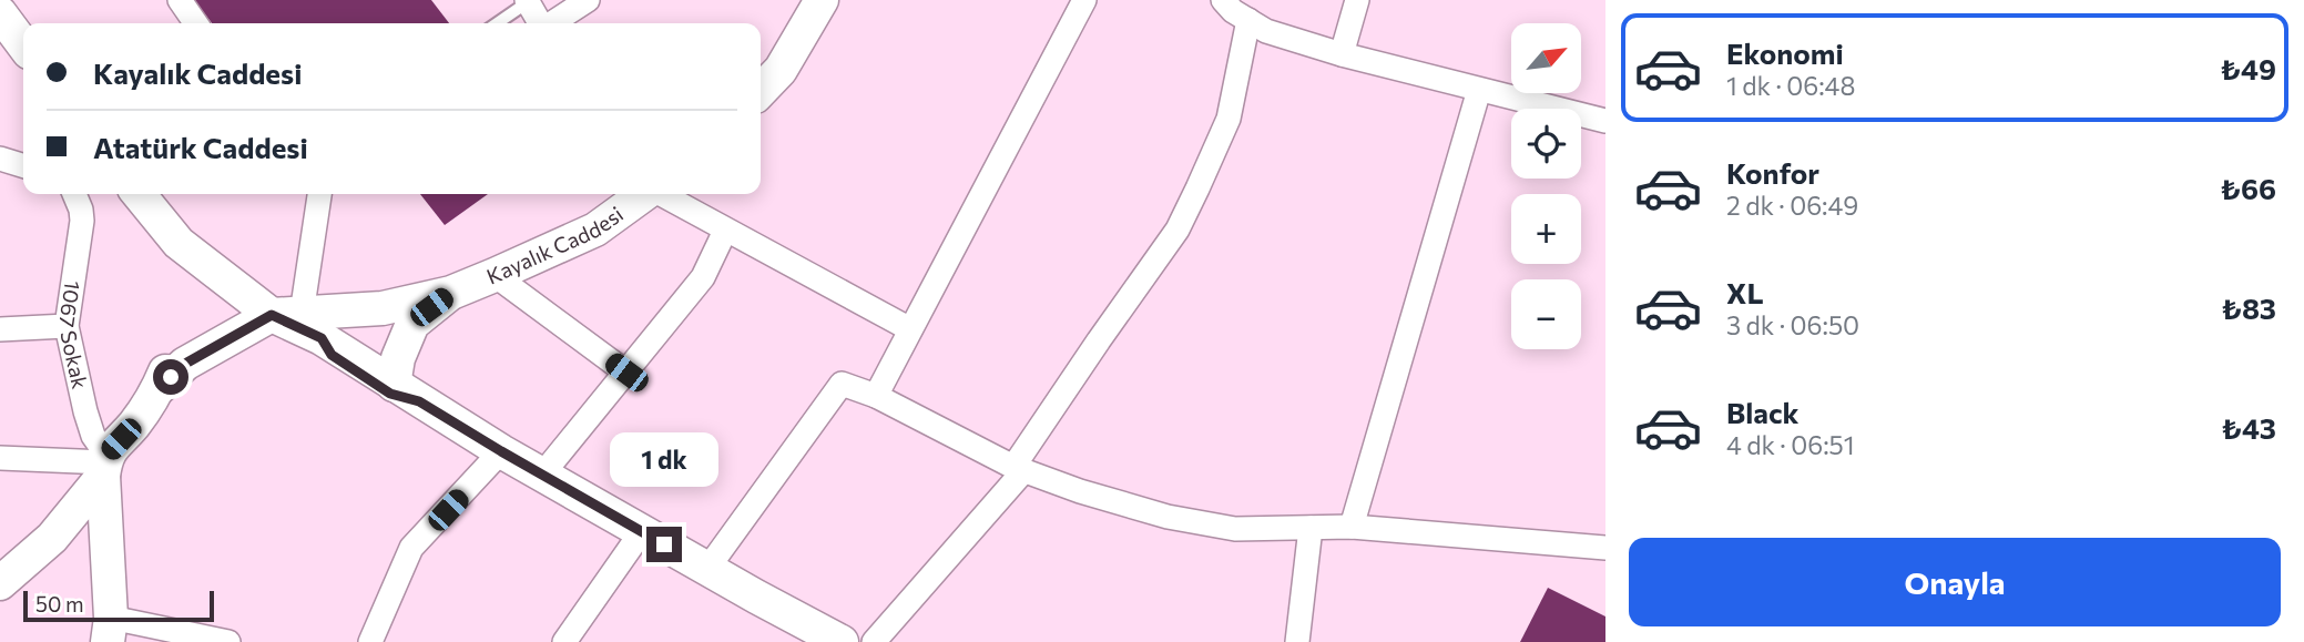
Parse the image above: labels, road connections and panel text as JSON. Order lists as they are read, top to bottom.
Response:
{
  "streets": {
    "main road": ["Kayalık Caddesi"],
    "street": ["1067 Sokak"]
  },
  "crossings": [
    ["Kayalık Caddesi", "1067 Sokak"]
  ],
  "scale_bar": "50 m",
  "north": "top right",
  "page": {
    "list": [
      {
        "name": "Ekonomi",
        "note": "1 dk · 06:48",
        "value": "₺49"
      },
      {
        "name": "Konfor",
        "note": "2 dk · 06:49",
        "value": "₺66"
      },
      {
        "name": "XL",
        "note": "3 dk · 06:50",
        "value": "₺83"
      },
      {
        "name": "Black",
        "note": "4 dk · 06:51",
        "value": "₺43"
      }
    ],
    "map_buttons": ["+", "−"],
    "banner": ["Kayalık Caddesi", "Atatürk Caddesi"],
    "bubble": "1 dk",
    "buttons": "Onayla",
    "scale": "50 m"
  }
}
